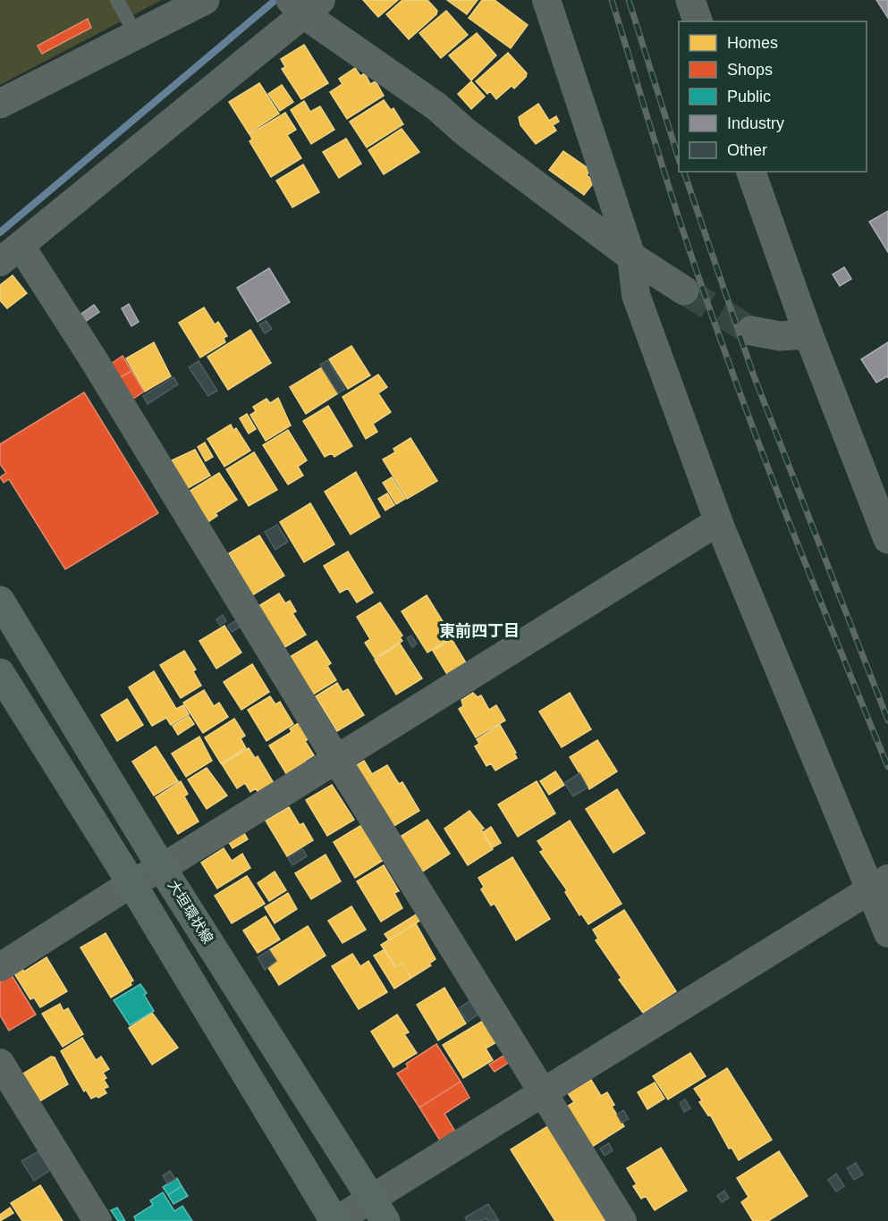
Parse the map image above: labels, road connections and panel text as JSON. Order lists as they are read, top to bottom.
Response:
{
  "streets": {
    "main road": ["大垣環状線"]
  },
  "districts": ["東前四丁目"],
  "legend": [
    "Homes",
    "Shops",
    "Public",
    "Industry",
    "Other"
  ]
}
